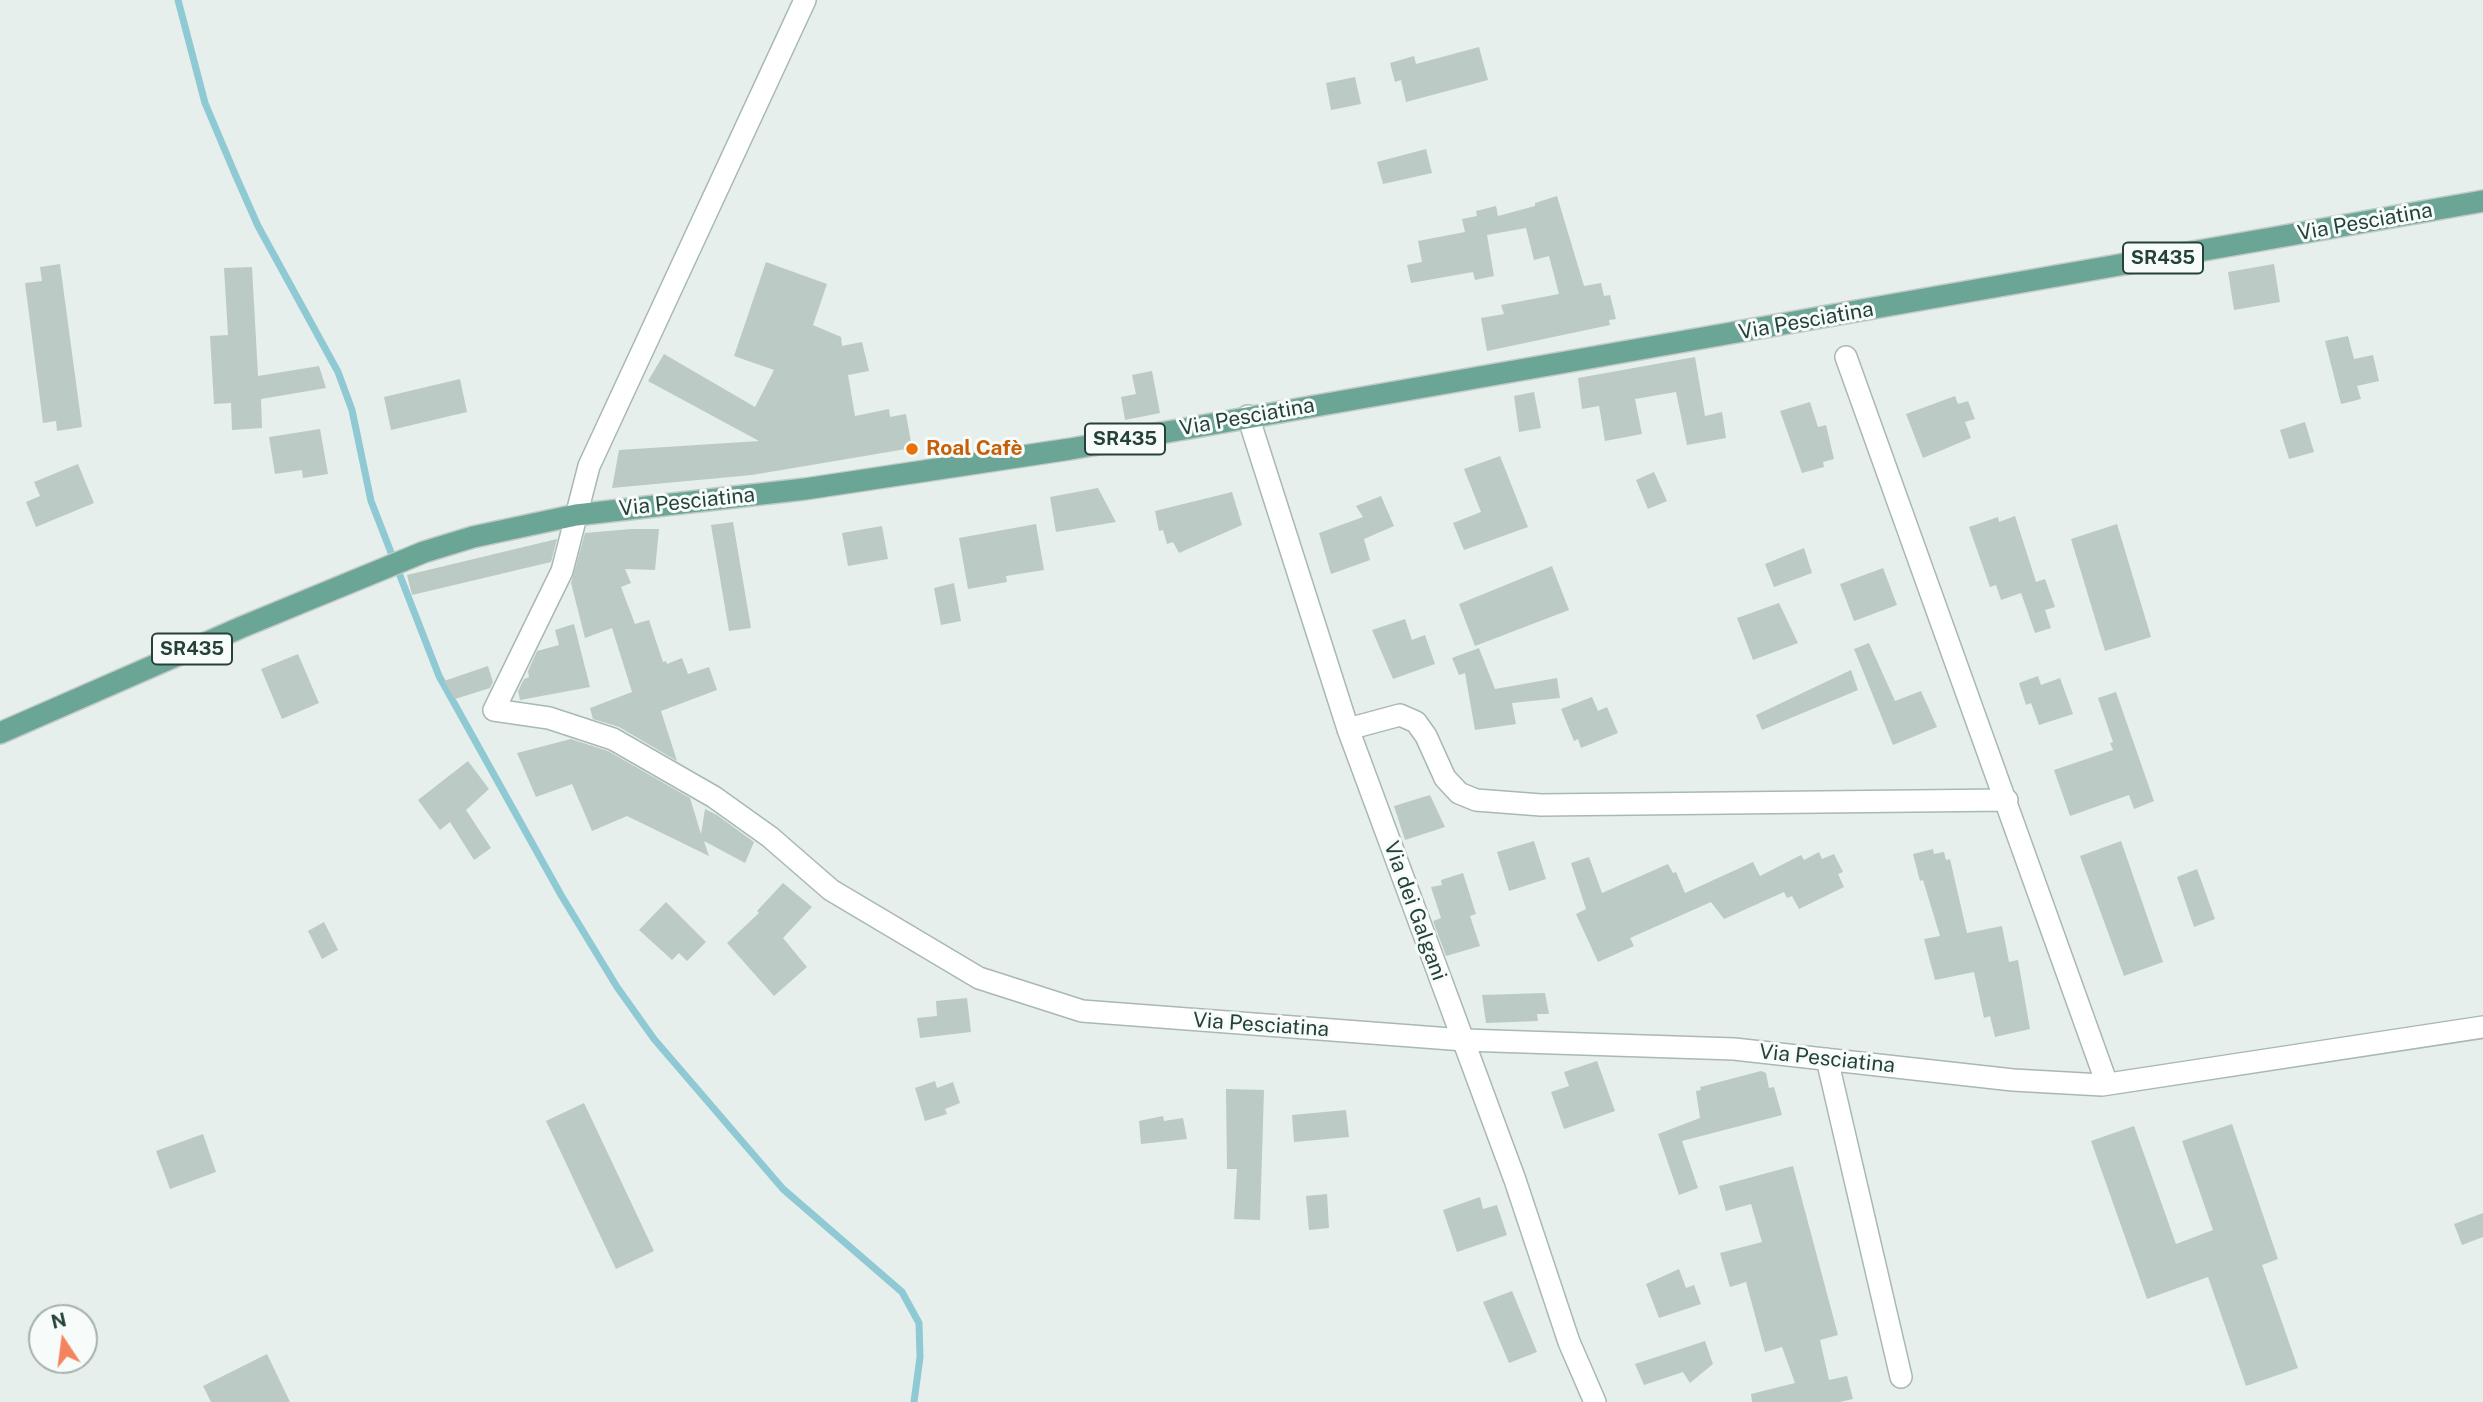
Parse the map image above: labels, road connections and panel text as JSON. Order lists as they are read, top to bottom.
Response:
{
  "streets": {
    "main road": ["Via Pesciatina", "SR435"],
    "street": ["Via dei Galgani"]
  },
  "crossings": [
    ["Via Pesciatina", "Via dei Galgani"]
  ],
  "places": ["Roal Cafè"],
  "north": "top"
}
